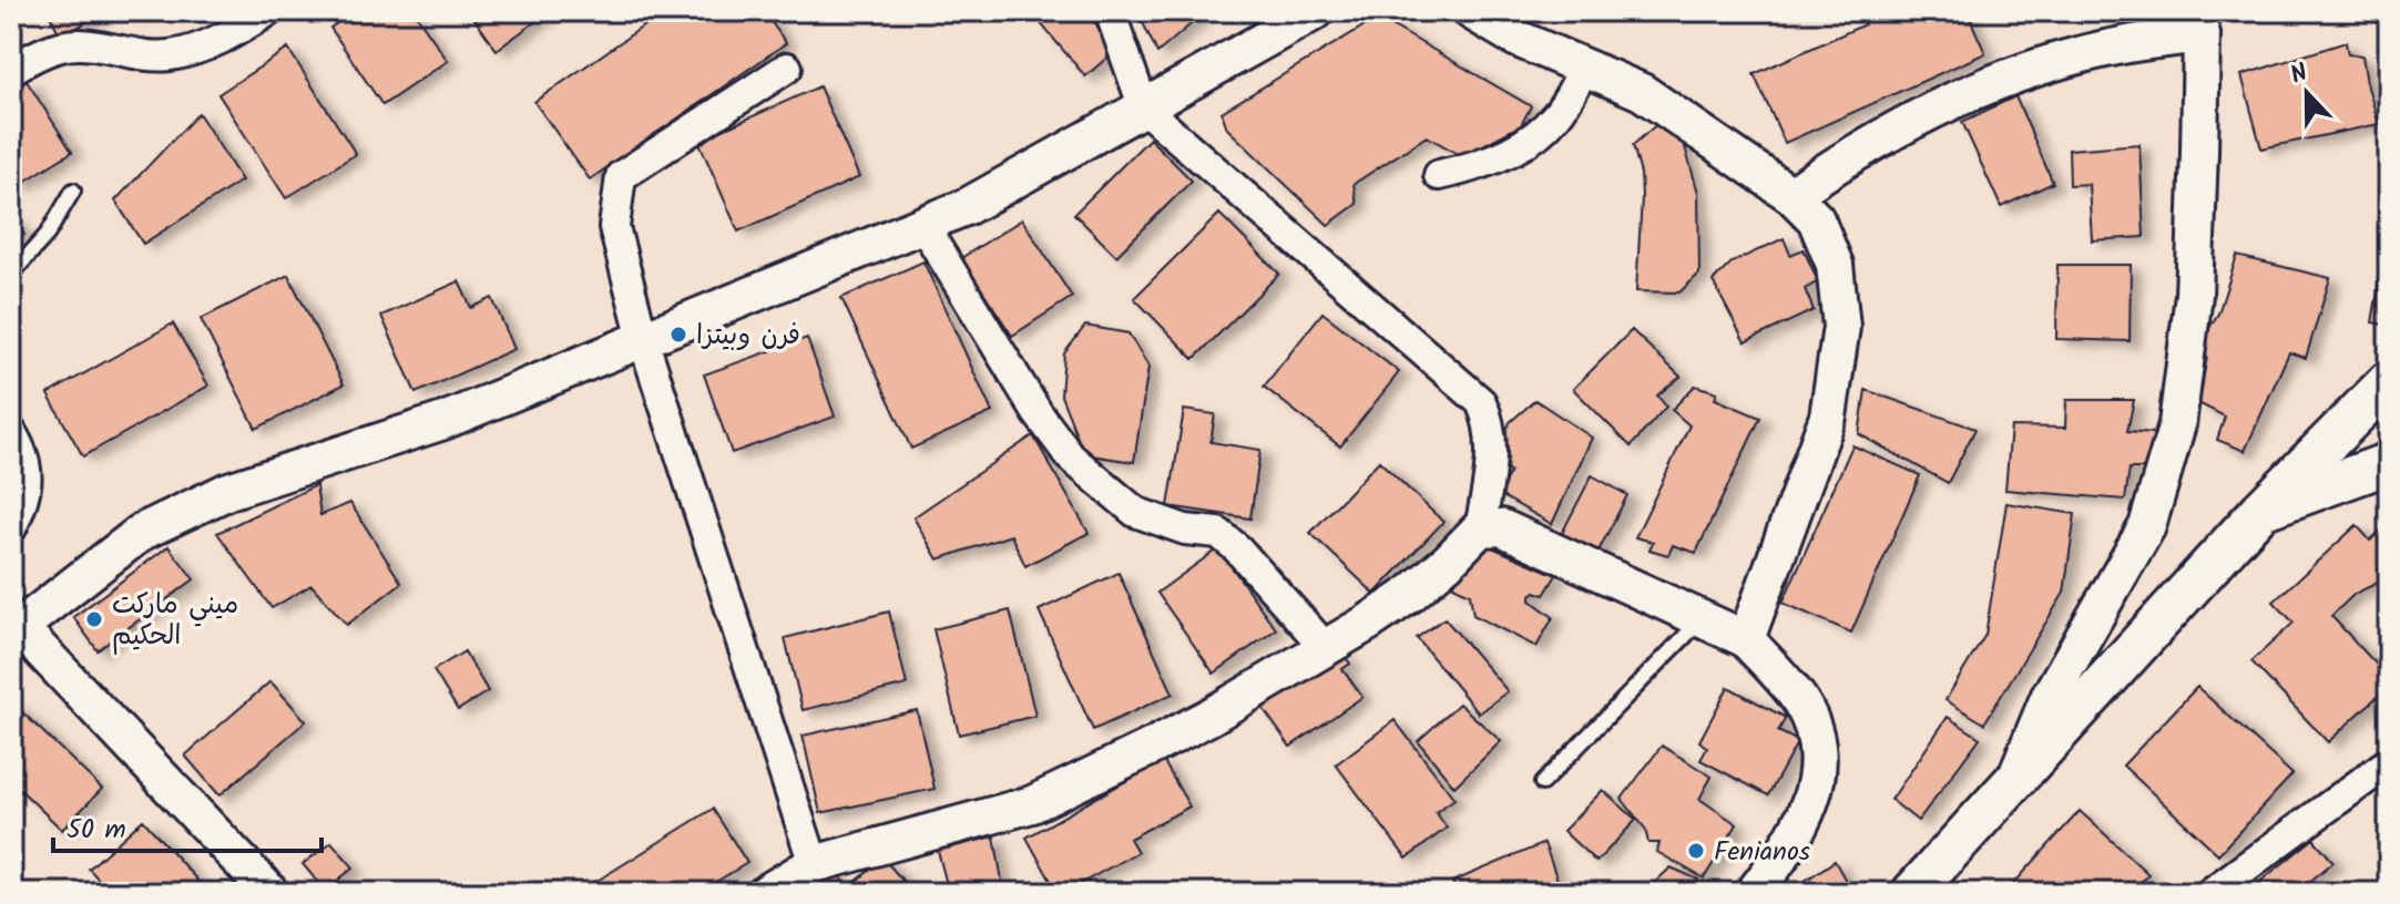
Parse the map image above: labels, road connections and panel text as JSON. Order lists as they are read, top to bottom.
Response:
{
  "places": ["فرن وبيتزا", "ميني ماركت الحكيم", "Fenianos"],
  "scale_bar": "50 m",
  "north": "top"
}
